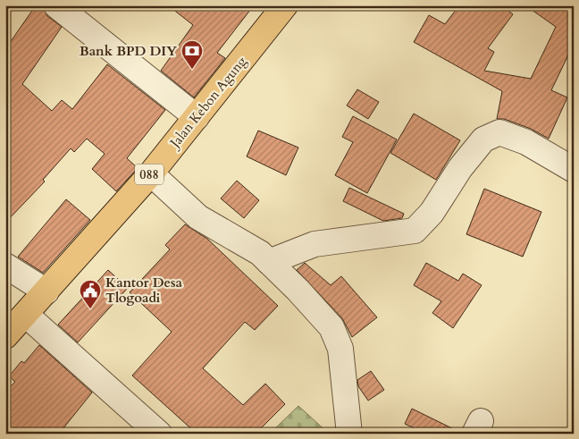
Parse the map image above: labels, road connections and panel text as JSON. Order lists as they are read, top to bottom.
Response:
{
  "streets": {
    "main road": ["Jalan Kebon Agung", "088"]
  },
  "places": {
    "bank": ["Bank BPD DIY"],
    "public building": ["Kantor Desa Tlogoadi"]
  }
}
